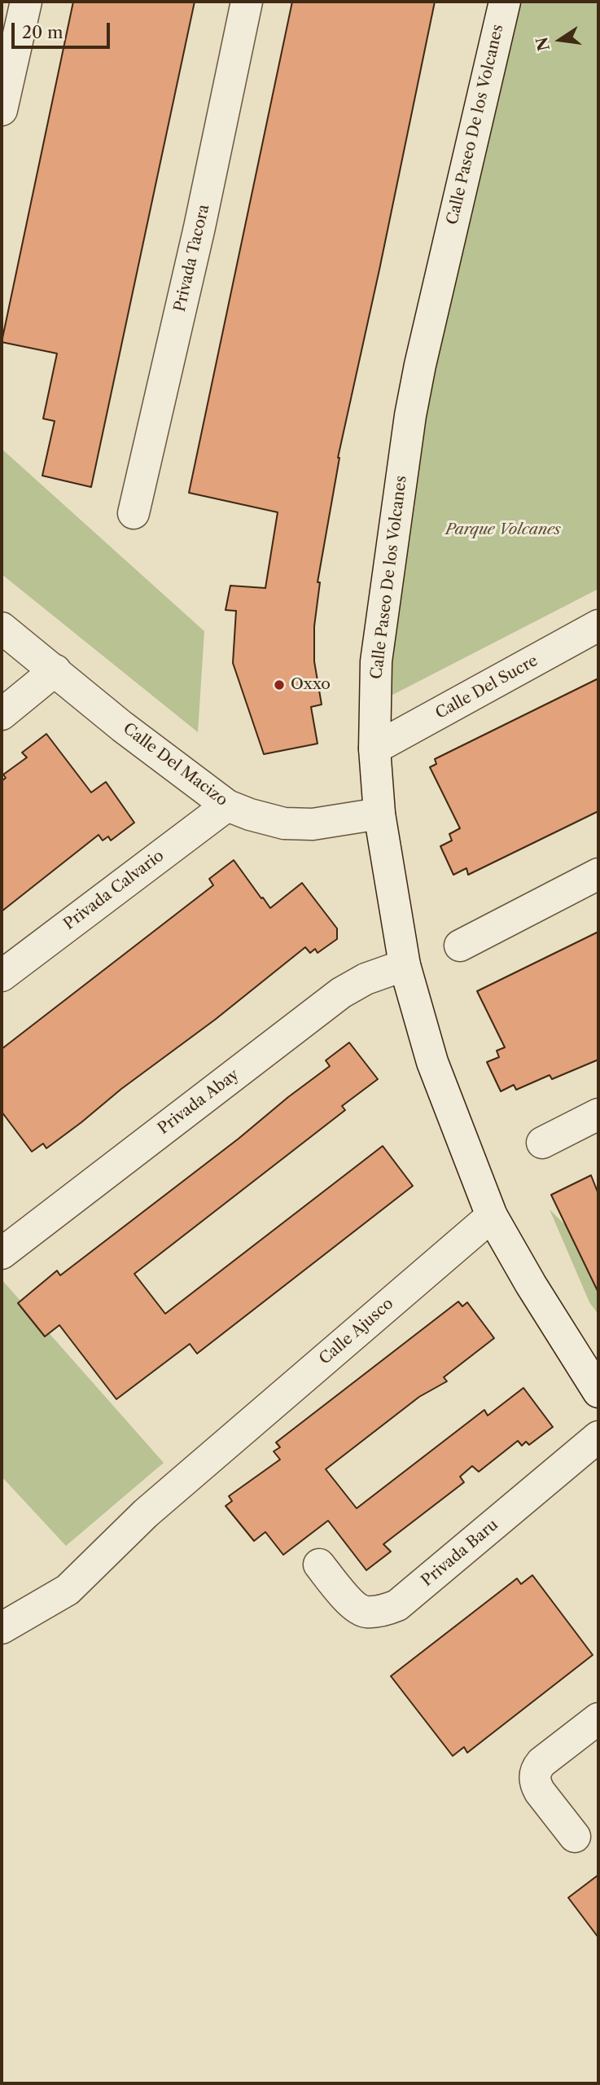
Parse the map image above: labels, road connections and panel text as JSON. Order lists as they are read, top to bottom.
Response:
{
  "streets": {
    "street": [
      "Calle Paseo De los Volcanes",
      "Privada Tacora",
      "Calle Del Sucre",
      "Calle Del Macizo",
      "Privada Calvario",
      "Privada Abay",
      "Calle Ajusco",
      "Privada Baru"
    ]
  },
  "crossings": [
    ["Calle Paseo De los Volcanes", "Calle Del Sucre"],
    ["Calle Paseo De los Volcanes", "Calle Del Macizo"],
    ["Calle Paseo De los Volcanes", "Privada Abay"],
    ["Calle Paseo De los Volcanes", "Calle Ajusco"],
    ["Calle Del Macizo", "Privada Calvario"]
  ],
  "parks": ["Parque Volcanes"],
  "places": ["Oxxo"],
  "scale_bar": "20 m",
  "north": "left"
}
